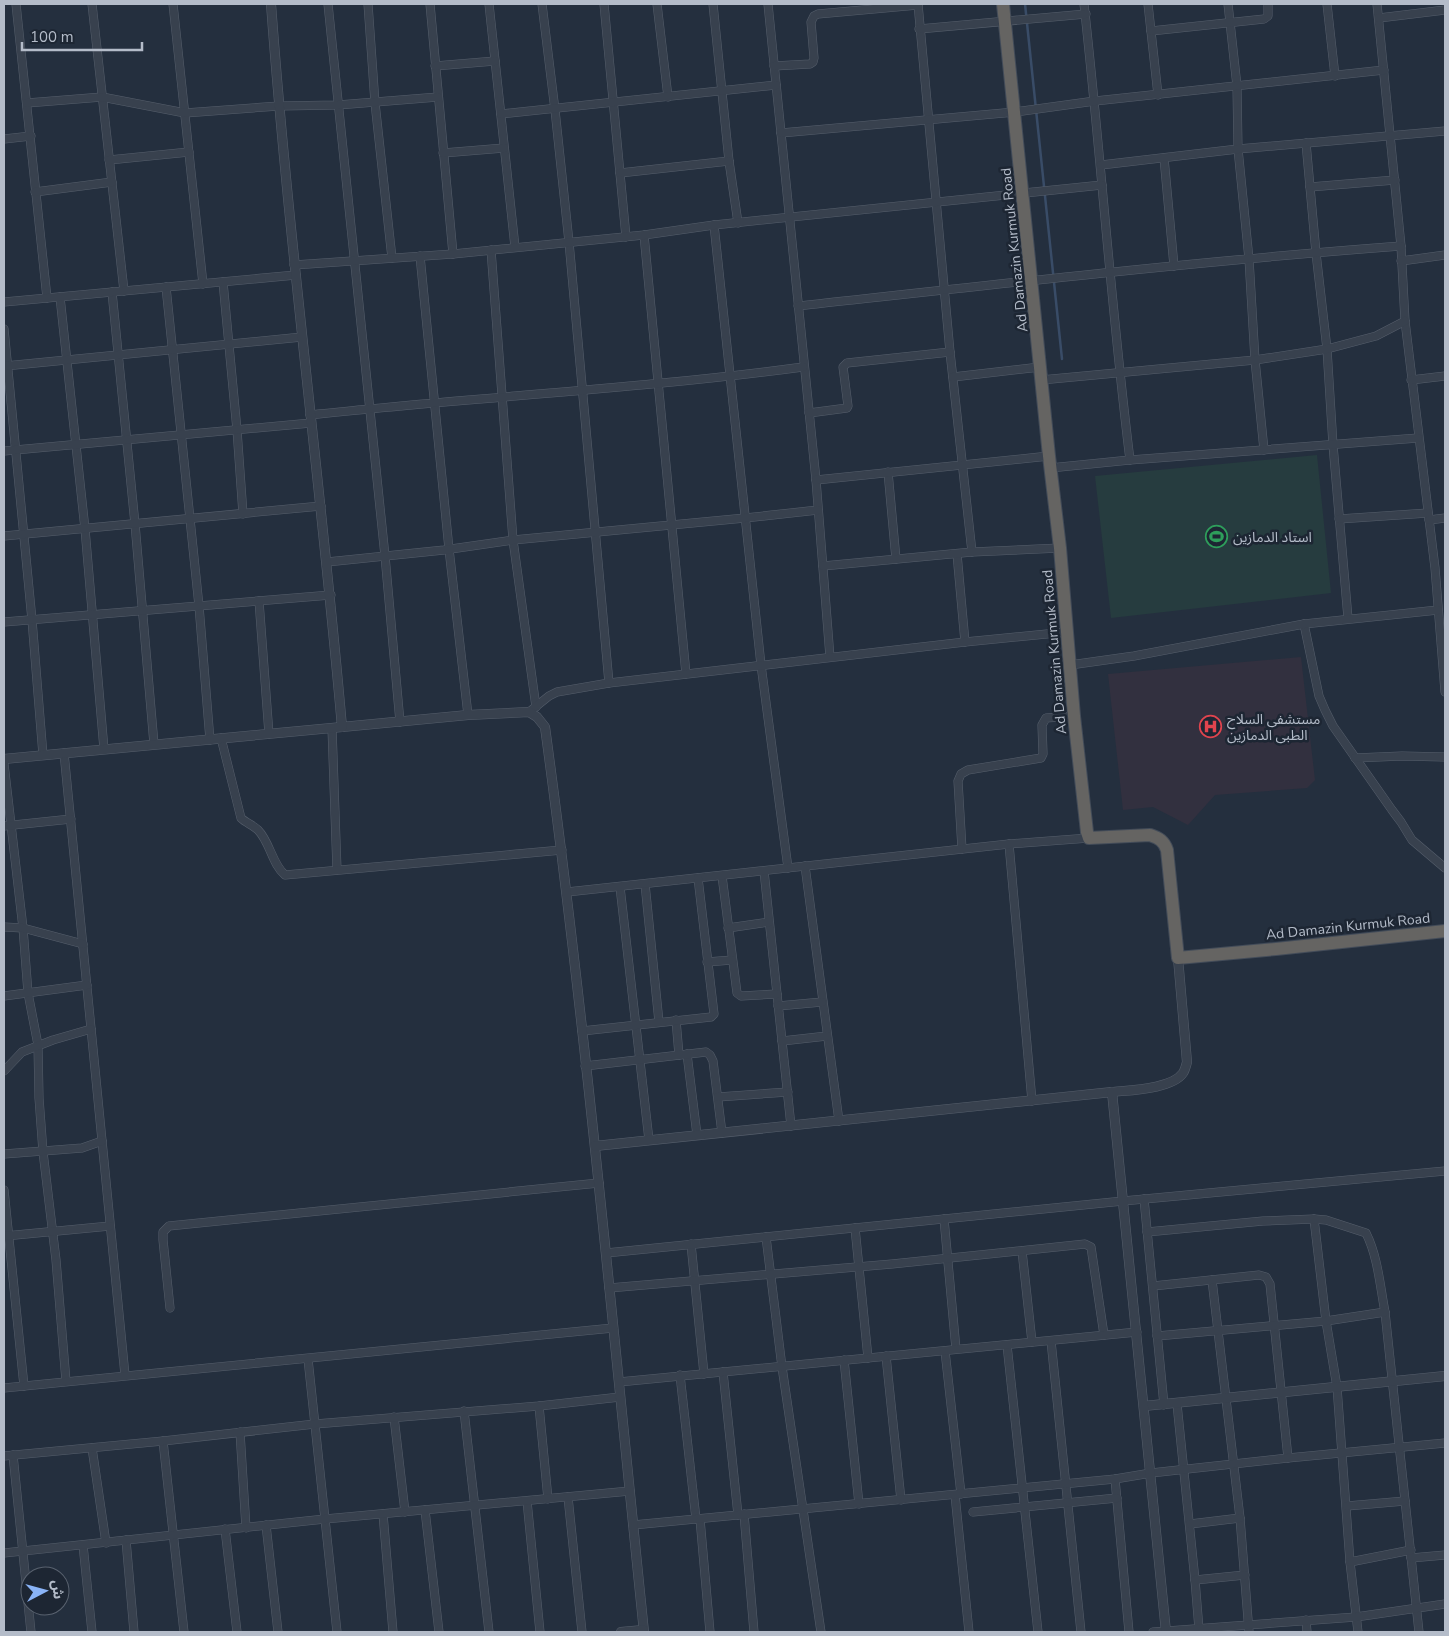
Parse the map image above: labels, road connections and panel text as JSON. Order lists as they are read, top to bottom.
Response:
{
  "streets": {
    "highway": ["Ad Damazin Kurmuk Road"]
  },
  "places": {
    "sports": ["استاد الدمازين"],
    "hospital": ["مستشفى السلاح الطبى الدمازين"]
  },
  "scale_bar": "100 m",
  "north": "right"
}
